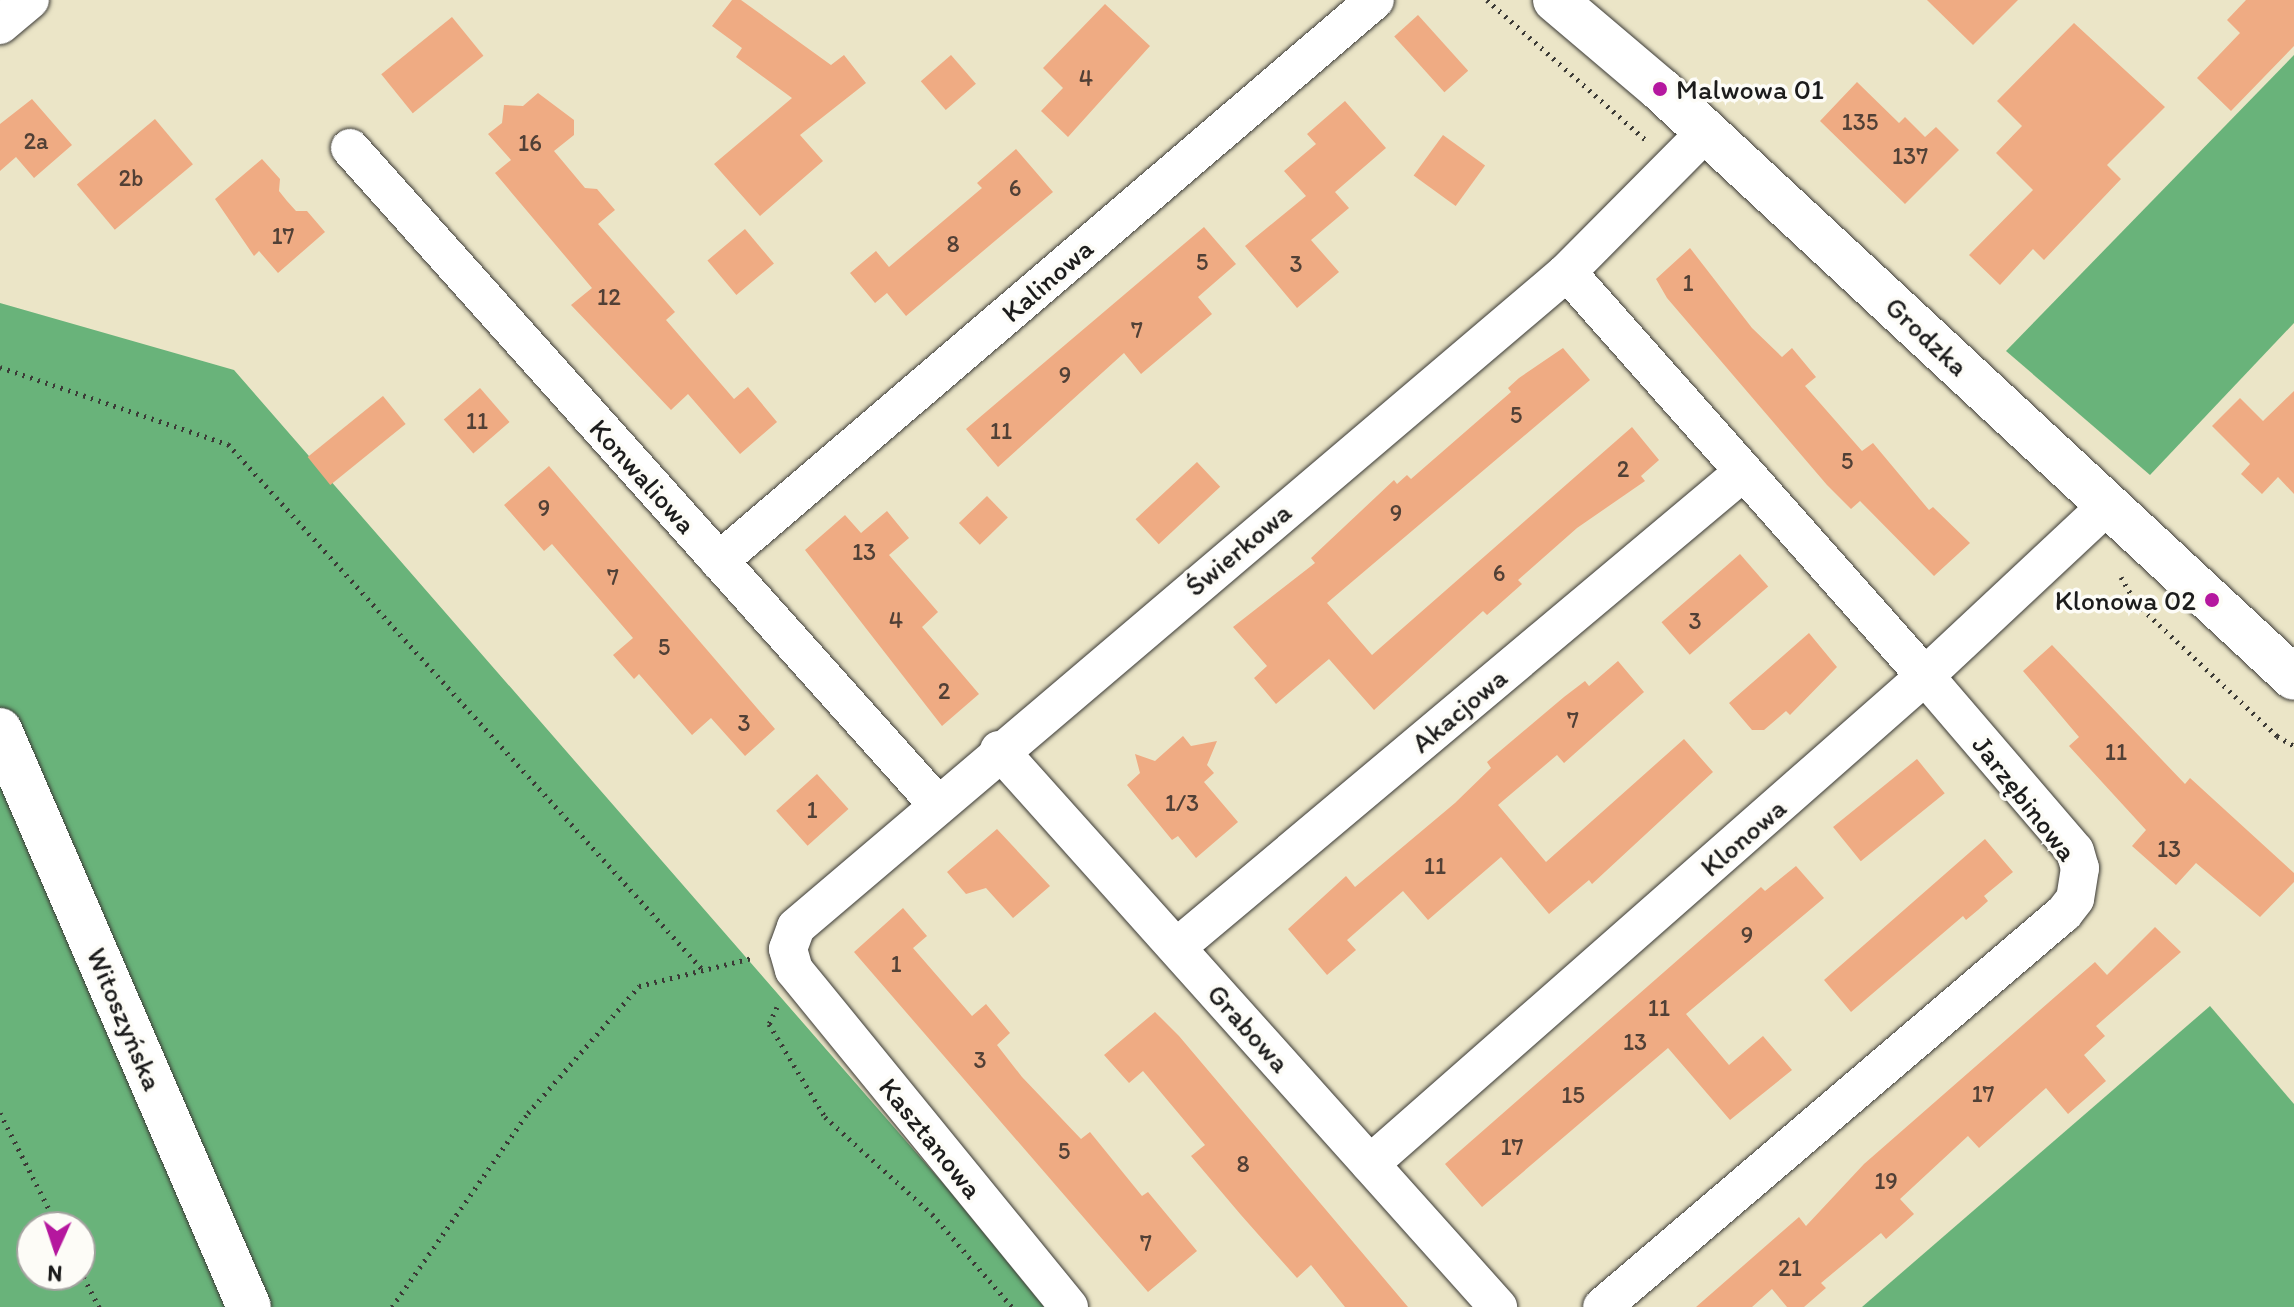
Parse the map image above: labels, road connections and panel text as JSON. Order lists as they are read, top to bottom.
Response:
{
  "streets": {
    "street": [
      "Kalinowa",
      "Grodzka",
      "Konwaliowa",
      "Świerkowa",
      "Akacjowa",
      "Jarzębinowa",
      "Klonowa",
      "Witoszyńska",
      "Grabowa",
      "Kasztanowa"
    ]
  },
  "crossings": [
    ["Kalinowa", "Konwaliowa"],
    ["Grodzka", "Świerkowa"],
    ["Grodzka", "Klonowa"],
    ["Konwaliowa", "Świerkowa"],
    ["Świerkowa", "Jarzębinowa"],
    ["Świerkowa", "Grabowa"],
    ["Świerkowa", "Kasztanowa"],
    ["Akacjowa", "Jarzębinowa"],
    ["Akacjowa", "Grabowa"],
    ["Jarzębinowa", "Klonowa"],
    ["Klonowa", "Grabowa"]
  ],
  "places": ["Malwowa 01", "Klonowa 02"],
  "house_numbers": [
    "4",
    "135",
    "2a",
    "16",
    "137",
    "2b",
    "6",
    "17",
    "8",
    "5",
    "3",
    "1",
    "12",
    "7",
    "9",
    "5",
    "11",
    "11",
    "5",
    "2",
    "9",
    "9",
    "13",
    "6",
    "7",
    "4",
    "3",
    "5",
    "2",
    "7",
    "3",
    "11",
    "1/3",
    "1",
    "13",
    "11",
    "9",
    "1",
    "11",
    "13",
    "3",
    "17",
    "15",
    "17",
    "5",
    "8",
    "19",
    "7",
    "21"
  ],
  "north": "bottom"
}
